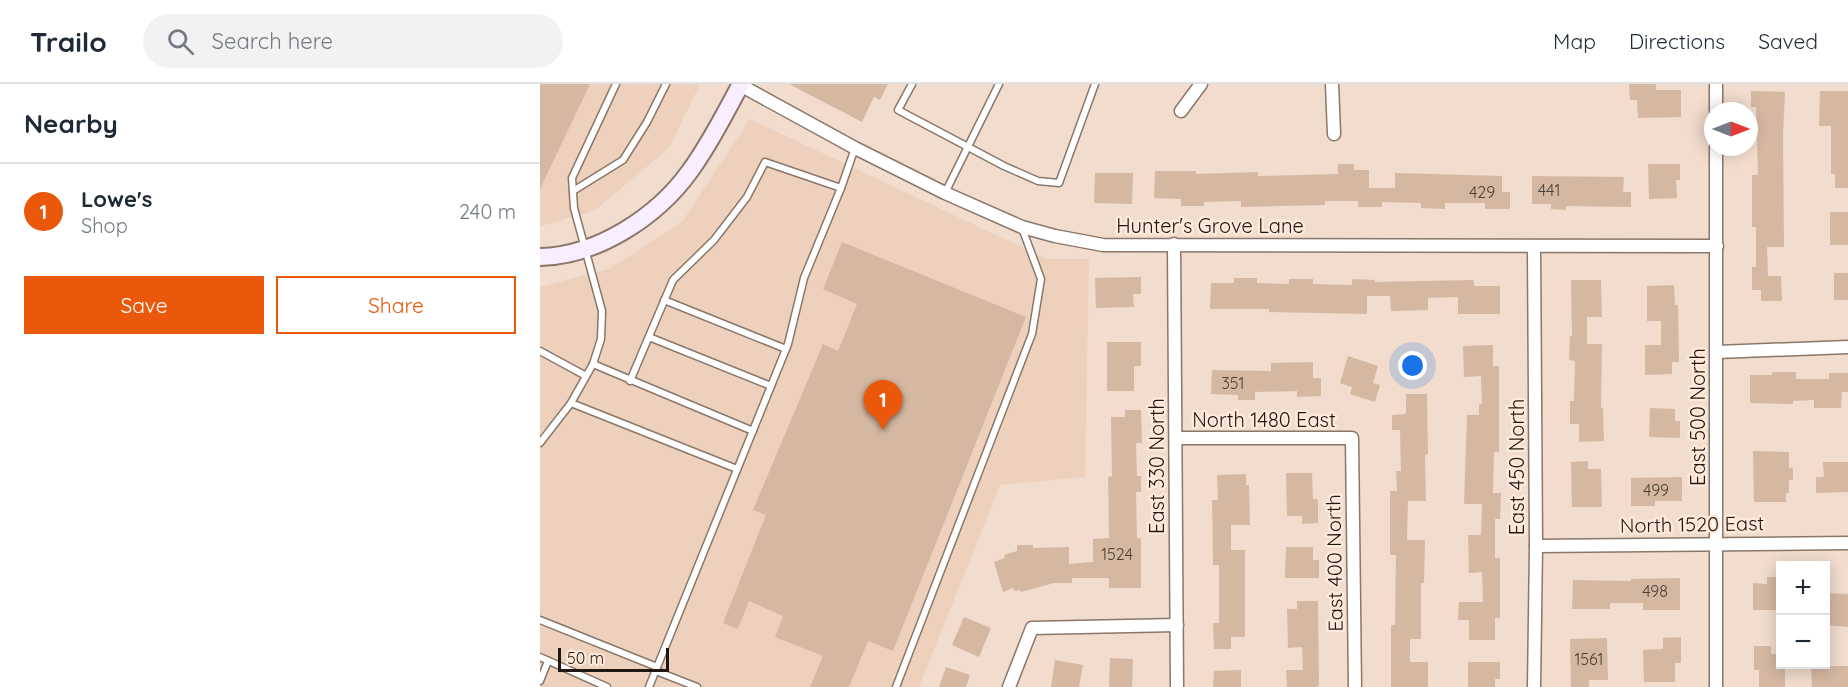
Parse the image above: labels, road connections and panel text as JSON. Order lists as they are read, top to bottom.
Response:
{
  "streets": {
    "street": [
      "Hunter's Grove Lane",
      "East 500 North",
      "North 1480 East",
      "East 330 North",
      "East 450 North",
      "North 1520 East",
      "East 400 North"
    ]
  },
  "crossings": [
    ["Hunter's Grove Lane", "East 500 North"],
    ["Hunter's Grove Lane", "East 330 North"],
    ["Hunter's Grove Lane", "East 450 North"],
    ["East 500 North", "North 1520 East"],
    ["North 1480 East", "East 330 North"],
    ["North 1480 East", "East 400 North"],
    ["East 450 North", "North 1520 East"]
  ],
  "house_numbers": [
    "441",
    "429",
    "351",
    "499",
    "1524",
    "498",
    "1561"
  ],
  "scale_bar": "50 m",
  "north": "right",
  "page": {
    "header": "Trailo",
    "search": "Search here",
    "nav": ["Map", "Directions", "Saved"],
    "heading": "Nearby",
    "list": [
      {
        "mark": "1",
        "name": "Lowe's",
        "note": "Shop",
        "value": "240 m"
      }
    ],
    "buttons": ["Save", "Share"],
    "pins": "1",
    "map_buttons": ["+", "−"],
    "scale": "50 m"
  }
}
